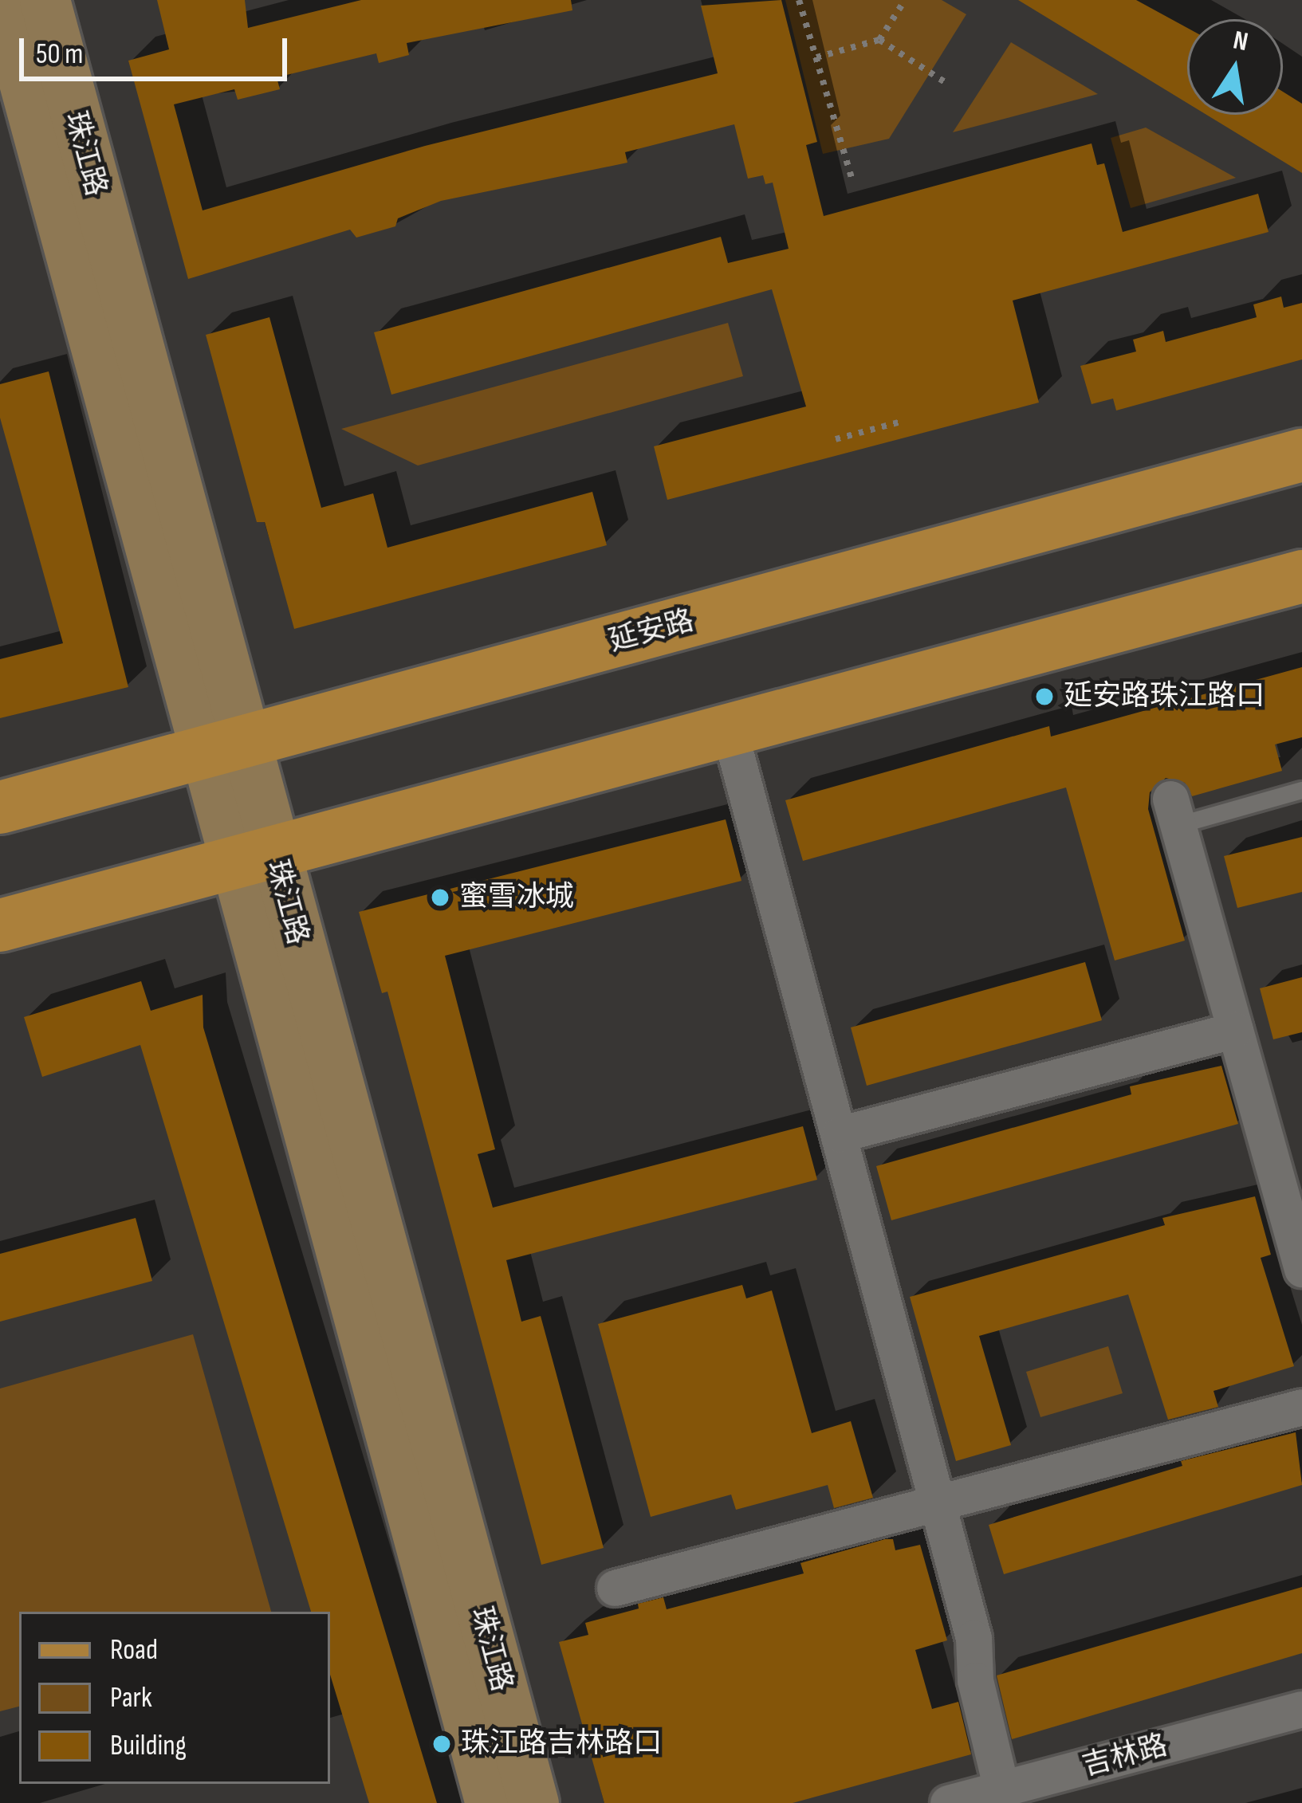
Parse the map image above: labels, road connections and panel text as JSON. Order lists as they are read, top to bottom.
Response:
{
  "streets": {
    "main road": ["珠江路", "延安路"],
    "street": ["吉林路"]
  },
  "crossings": [
    ["珠江路", "延安路"]
  ],
  "places": ["延安路珠江路口", "蜜雪冰城", "珠江路吉林路口"],
  "legend": ["Road", "Park", "Building"],
  "scale_bar": "50 m",
  "north": "top"
}
